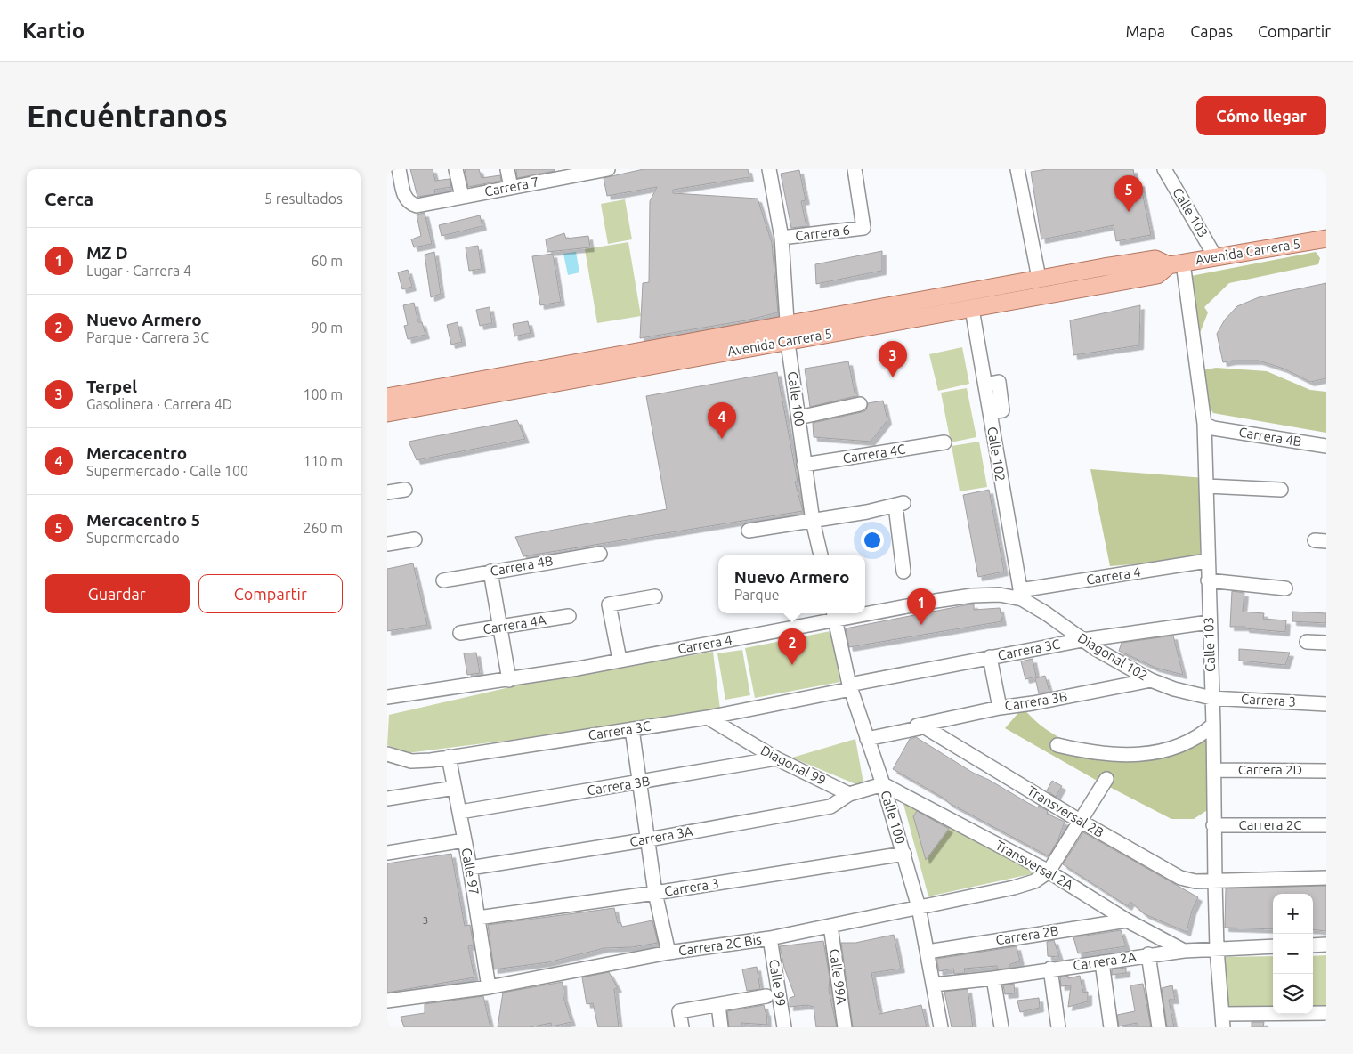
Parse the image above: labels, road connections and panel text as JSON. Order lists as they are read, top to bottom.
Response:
{
  "streets": {
    "main road": ["Avenida Carrera 5"],
    "street": [
      "Carrera 7",
      "Calle 103",
      "Carrera 6",
      "Calle 100",
      "Carrera 4B",
      "Carrera 4C",
      "Calle 102",
      "Carrera 4",
      "Carrera 4A",
      "Carrera 3C",
      "Diagonal 102",
      "Carrera 3",
      "Carrera 3B",
      "Diagonal 99",
      "Carrera 2D",
      "Transversal 2B",
      "Carrera 2C",
      "Carrera 3A",
      "Transversal 2A",
      "Calle 97",
      "Carrera 2B",
      "Carrera 2C Bis",
      "Carrera 2A",
      "Calle 99A",
      "Calle 99"
    ]
  },
  "crossings": [
    ["Calle 103", "Avenida Carrera 5"],
    ["Calle 103", "Carrera 4B"],
    ["Calle 103", "Carrera 4"],
    ["Calle 103", "Carrera 3C"],
    ["Calle 103", "Diagonal 102"],
    ["Calle 103", "Carrera 3"],
    ["Calle 103", "Carrera 2D"],
    ["Calle 103", "Transversal 2B"],
    ["Calle 103", "Carrera 2C"],
    ["Calle 103", "Carrera 2A"],
    ["Carrera 6", "Calle 100"],
    ["Avenida Carrera 5", "Calle 100"],
    ["Avenida Carrera 5", "Calle 102"],
    ["Calle 100", "Carrera 4C"],
    ["Calle 100", "Carrera 4"],
    ["Calle 100", "Carrera 3C"],
    ["Calle 100", "Carrera 3"],
    ["Calle 100", "Carrera 3B"],
    ["Calle 100", "Transversal 2A"],
    ["Calle 100", "Carrera 2B"],
    ["Calle 100", "Carrera 2C Bis"],
    ["Calle 100", "Carrera 2A"],
    ["Calle 102", "Carrera 4"],
    ["Calle 102", "Diagonal 102"],
    ["Carrera 4", "Diagonal 102"],
    ["Carrera 3C", "Diagonal 102"],
    ["Carrera 3C", "Diagonal 99"],
    ["Carrera 3C", "Calle 97"],
    ["Diagonal 102", "Carrera 3"],
    ["Diagonal 102", "Carrera 3B"],
    ["Carrera 3", "Calle 97"],
    ["Carrera 3B", "Diagonal 99"],
    ["Carrera 3B", "Transversal 2B"],
    ["Carrera 3B", "Calle 97"],
    ["Diagonal 99", "Carrera 3A"],
    ["Carrera 3A", "Calle 97"],
    ["Transversal 2A", "Carrera 2B"],
    ["Transversal 2A", "Carrera 2C Bis"],
    ["Transversal 2A", "Carrera 2A"],
    ["Calle 97", "Carrera 2C Bis"],
    ["Carrera 2C Bis", "Calle 99A"],
    ["Carrera 2C Bis", "Calle 99"]
  ],
  "house_numbers": ["3"],
  "page": {
    "header": "Kartio",
    "nav": ["Mapa", "Capas", "Compartir"],
    "buttons": [
      "Cómo llegar",
      ["Guardar", "Compartir"]
    ],
    "title": "Encuéntranos",
    "heading": ["Cerca", "5 resultados"],
    "pins": [
      "5",
      "3",
      "4",
      "1",
      "2"
    ],
    "list": [
      {
        "mark": "1",
        "name": "MZ D",
        "note": "Lugar · Carrera 4",
        "value": "60 m"
      },
      {
        "mark": "2",
        "name": "Nuevo Armero",
        "note": "Parque · Carrera 3C",
        "value": "90 m"
      },
      {
        "mark": "3",
        "name": "Terpel",
        "note": "Gasolinera · Carrera 4D",
        "value": "100 m"
      },
      {
        "mark": "4",
        "name": "Mercacentro",
        "note": "Supermercado · Calle 100",
        "value": "110 m"
      },
      {
        "mark": "5",
        "name": "Mercacentro 5",
        "note": "Supermercado",
        "value": "260 m"
      }
    ],
    "popup": ["Nuevo Armero", "Parque"],
    "map_buttons": ["+", "−"]
  }
}
